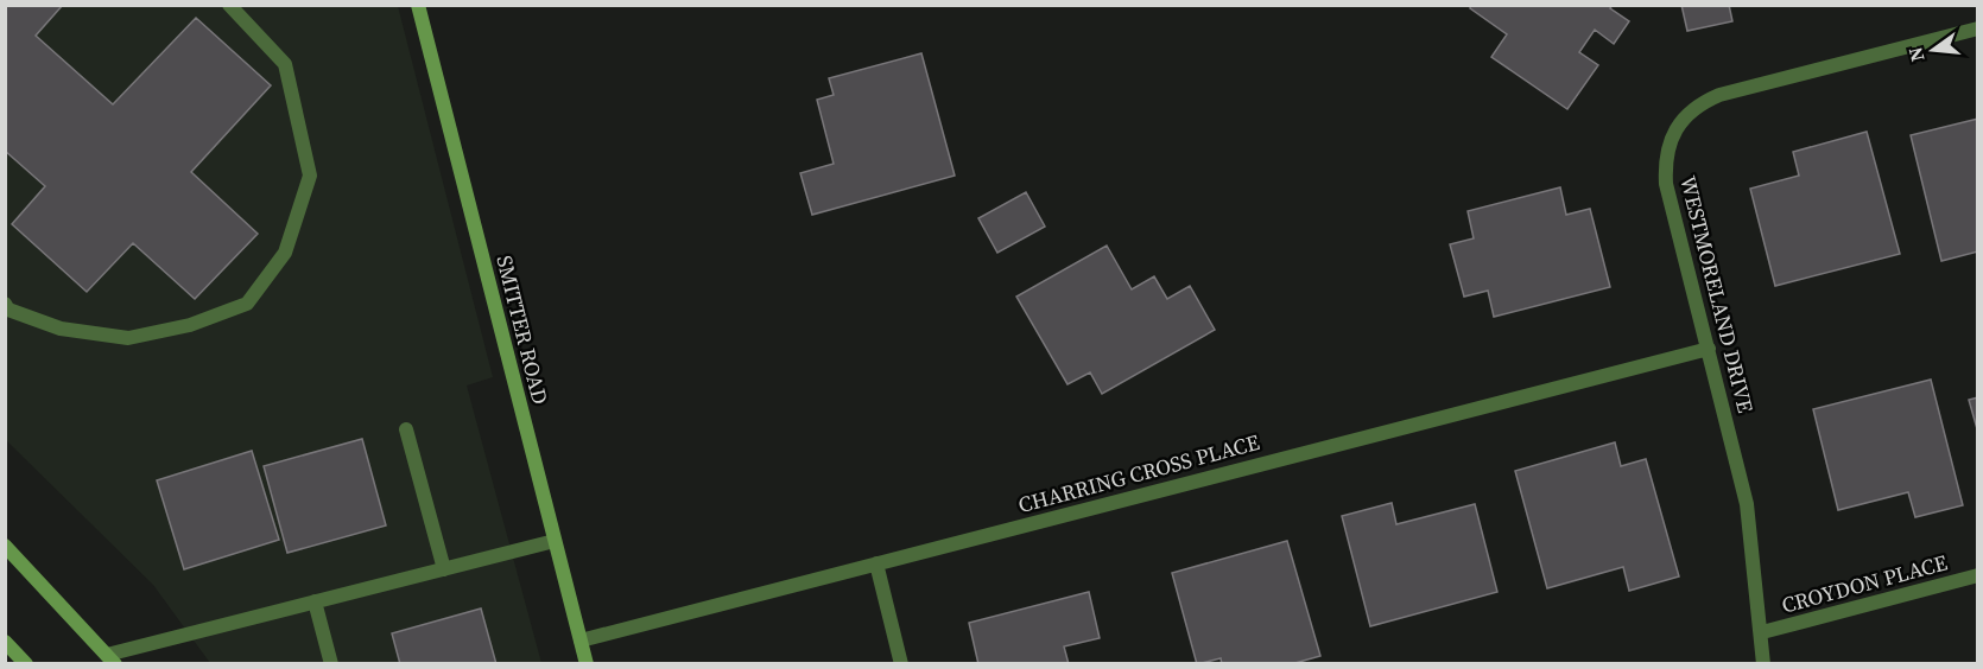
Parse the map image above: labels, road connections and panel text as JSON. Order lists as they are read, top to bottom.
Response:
{
  "streets": {
    "street": [
      "WESTMORELAND DRIVE",
      "SMITTER ROAD",
      "CHARRING CROSS PLACE",
      "CROYDON PLACE"
    ]
  },
  "crossings": [
    ["WESTMORELAND DRIVE", "CHARRING CROSS PLACE"],
    ["WESTMORELAND DRIVE", "CROYDON PLACE"],
    ["SMITTER ROAD", "CHARRING CROSS PLACE"]
  ],
  "north": "left"
}
